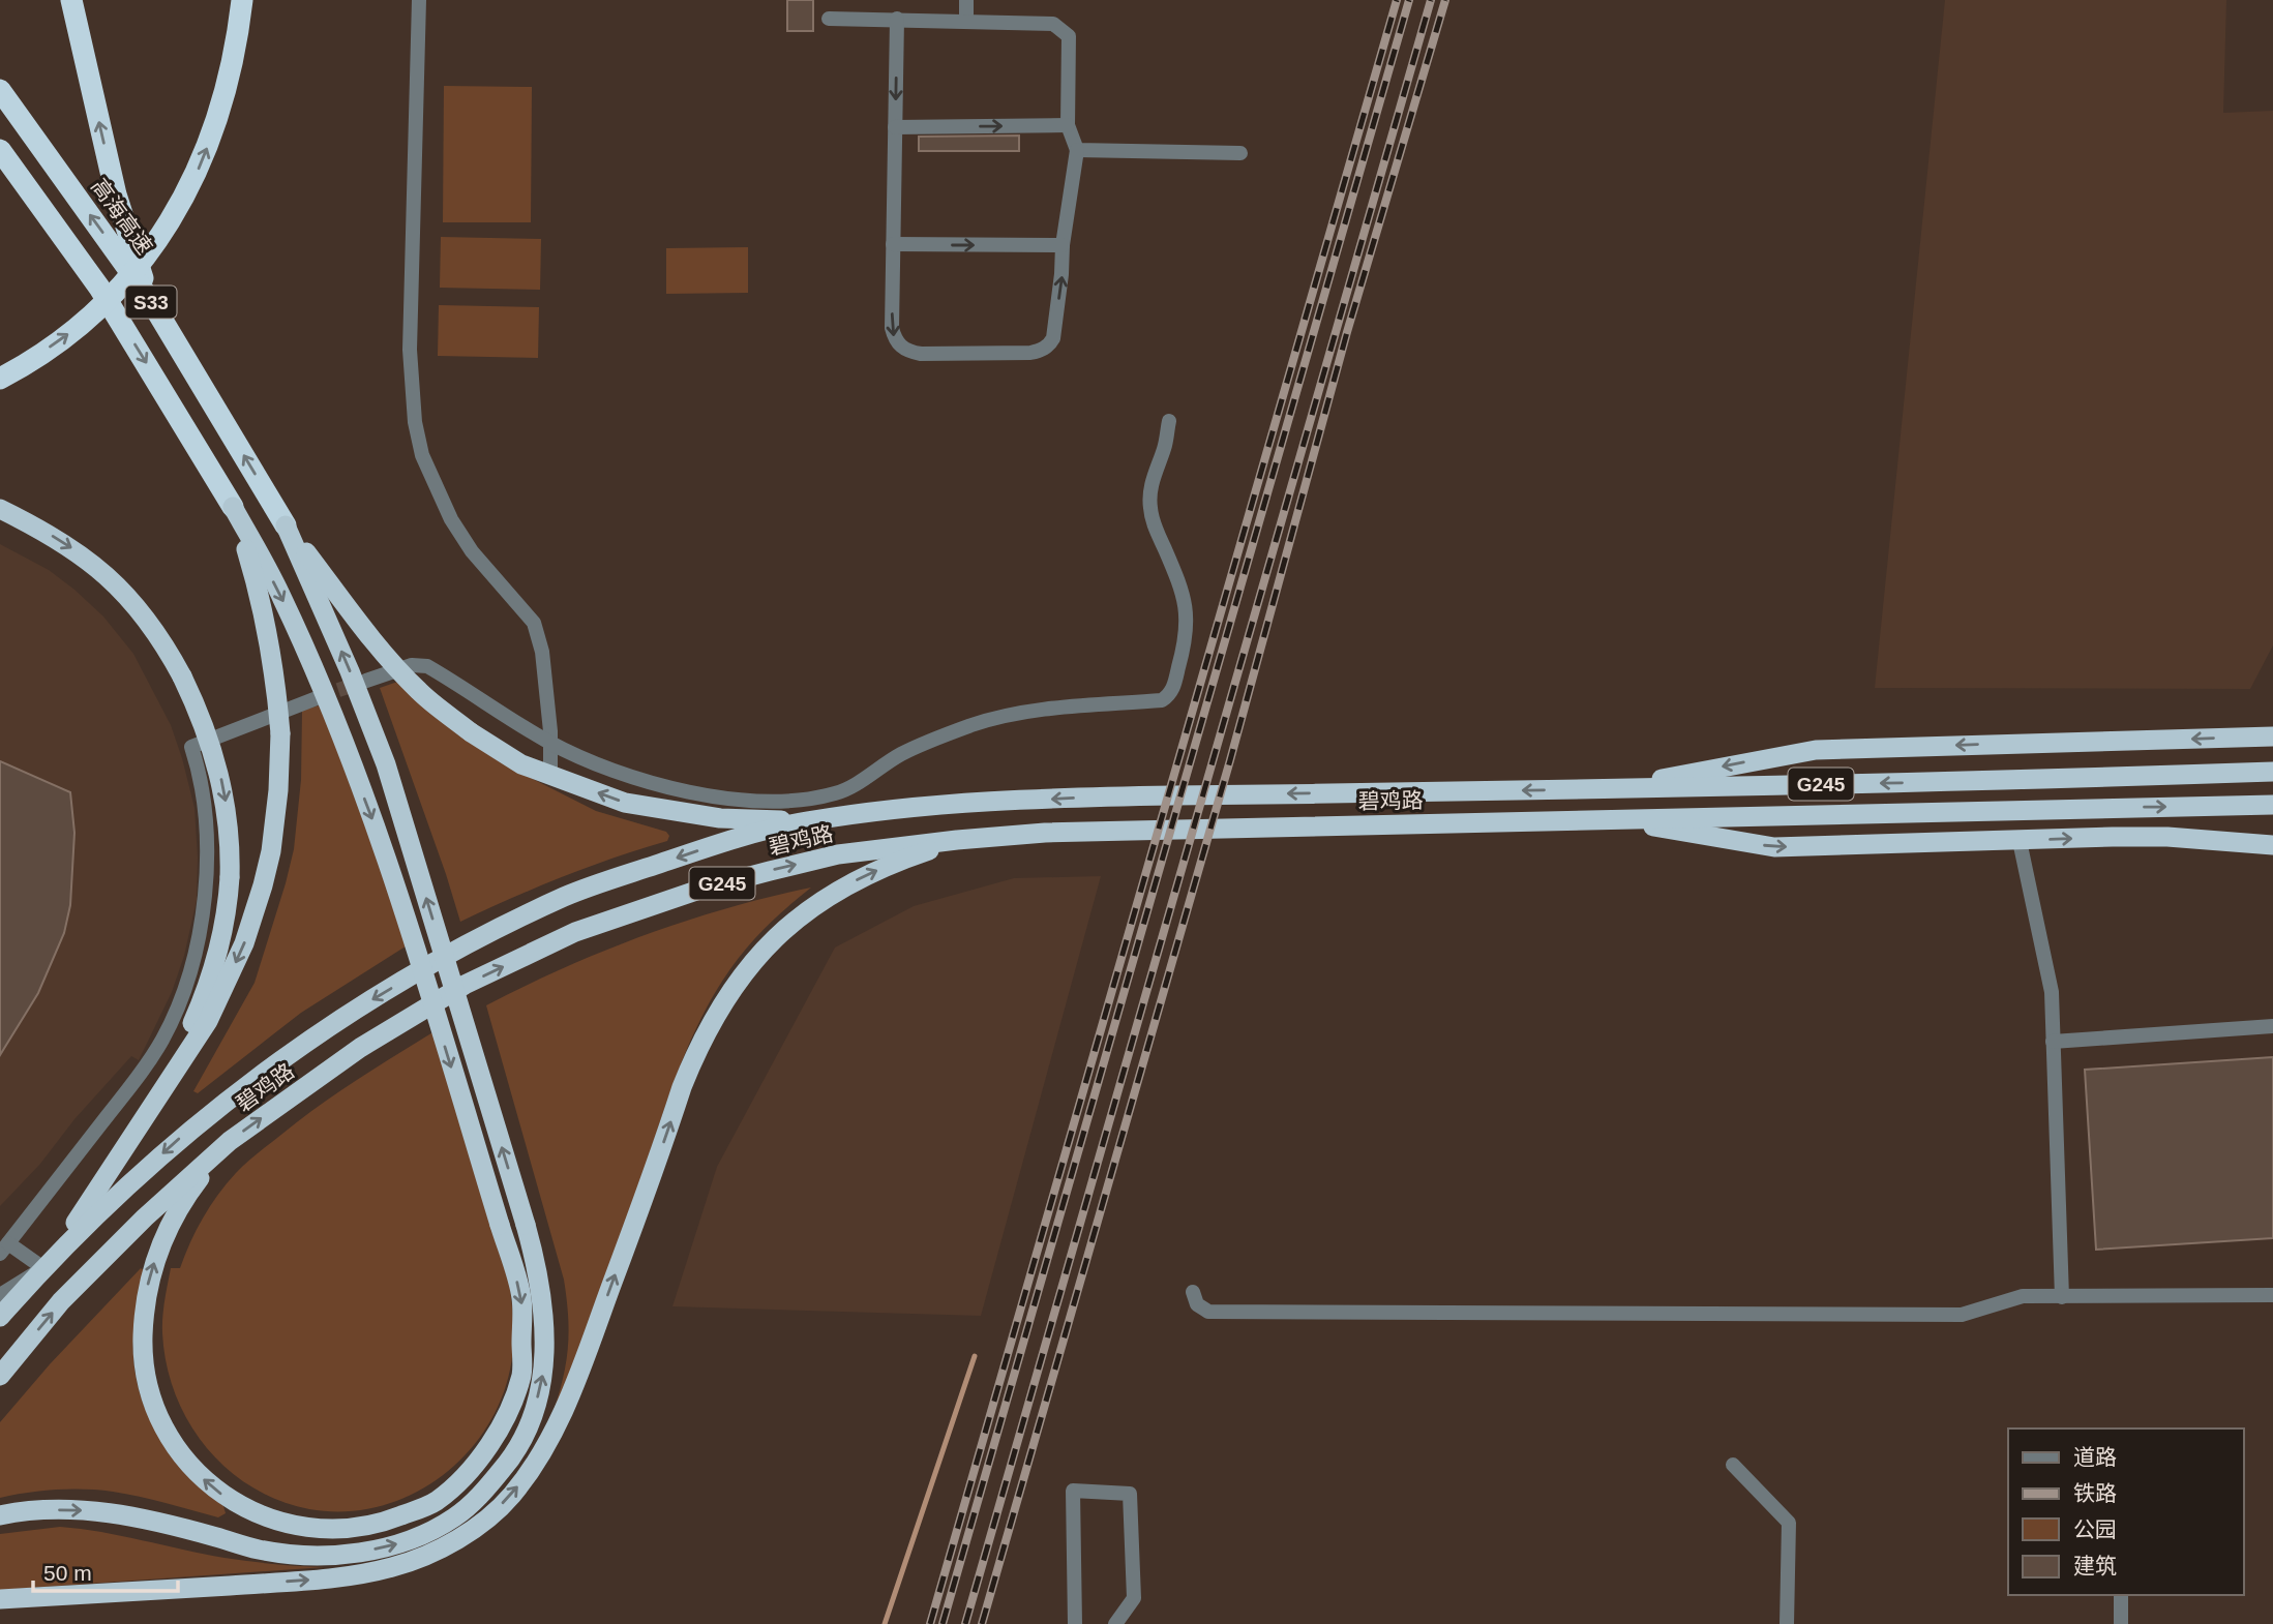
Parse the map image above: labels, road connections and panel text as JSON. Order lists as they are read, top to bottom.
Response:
{
  "streets": {
    "highway": [
      "高海高速",
      "S33",
      "G245",
      "碧鸡路"
    ]
  },
  "crossings": [
    ["G245", "碧鸡路"]
  ],
  "legend": [
    "道路",
    "铁路",
    "公园",
    "建筑"
  ],
  "scale_bar": "50 m"
}
